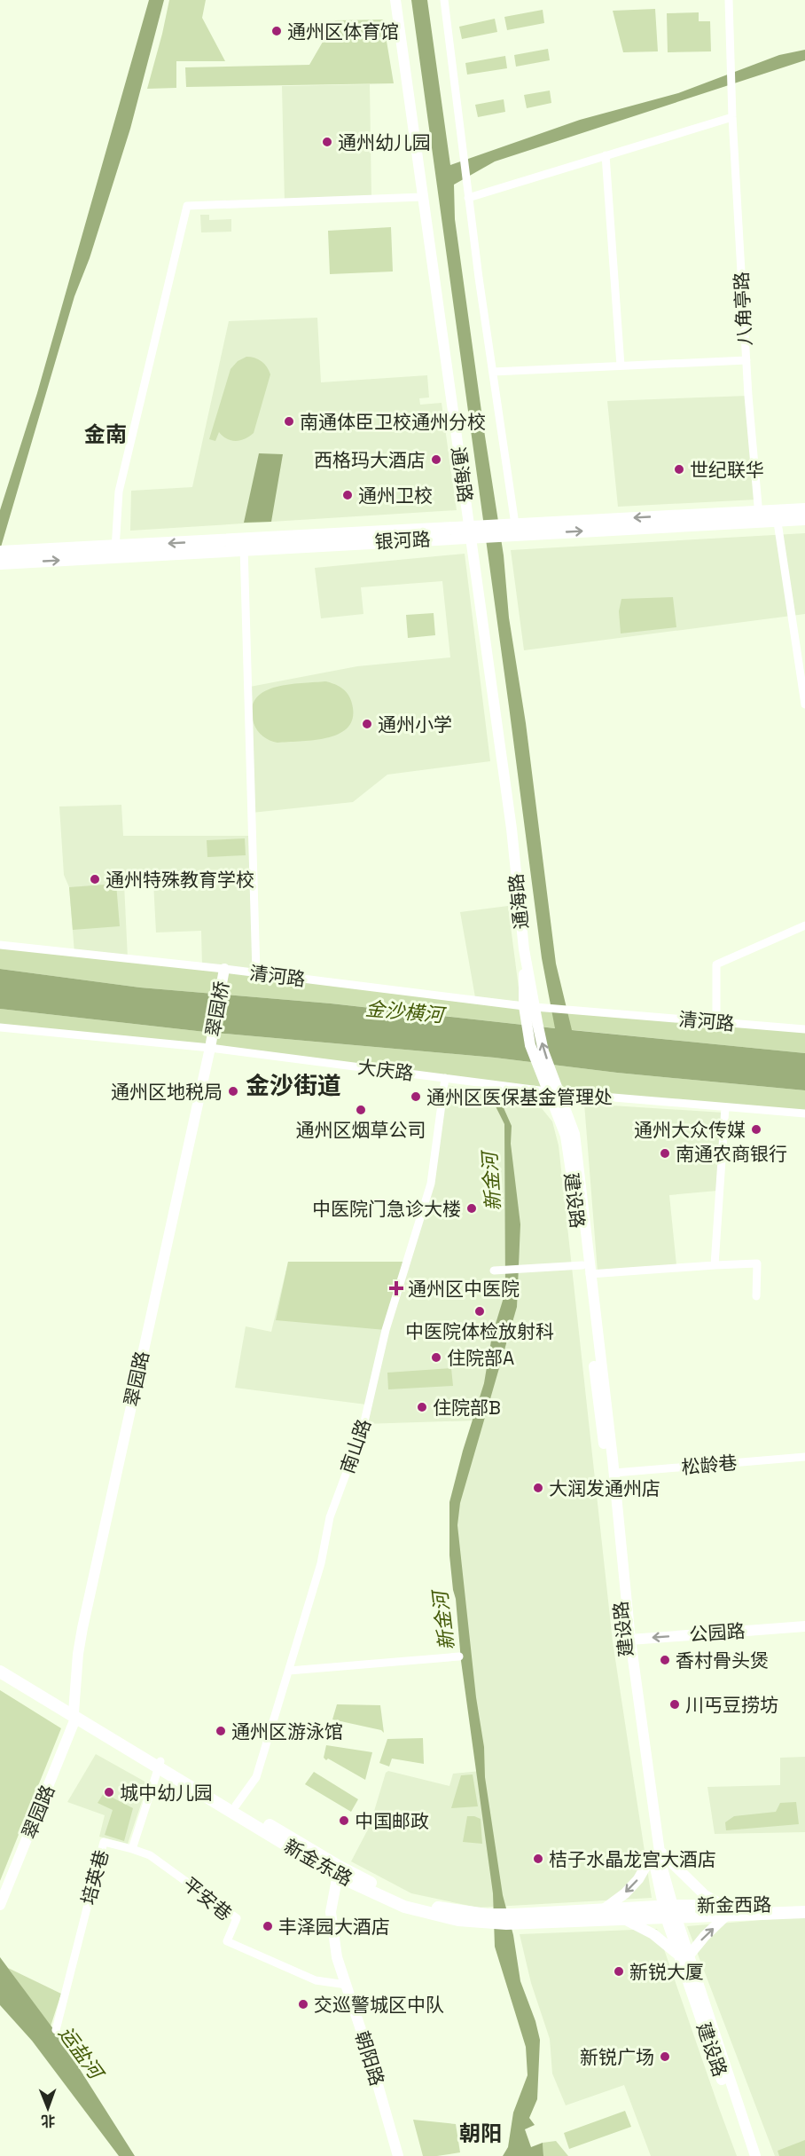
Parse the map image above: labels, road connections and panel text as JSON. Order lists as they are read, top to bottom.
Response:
{
  "streets": {
    "main road": ["银河路", "新金东路", "新金西路"],
    "street": [
      "八角亭路",
      "通海路",
      "清河路",
      "翠园桥",
      "大庆路",
      "建设路",
      "翠园路",
      "南山路",
      "松龄巷",
      "公园路",
      "培英巷",
      "平安巷",
      "朝阳路"
    ]
  },
  "crossings": [
    ["八角亭路", "银河路"],
    ["通海路", "银河路"],
    ["通海路", "清河路"],
    ["通海路", "大庆路"],
    ["通海路", "建设路"],
    ["清河路", "翠园桥"],
    ["翠园桥", "大庆路"],
    ["翠园桥", "翠园路"],
    ["大庆路", "建设路"],
    ["大庆路", "翠园路"],
    ["大庆路", "南山路"],
    ["建设路", "松龄巷"],
    ["建设路", "公园路"],
    ["建设路", "新金东路"],
    ["建设路", "新金西路"],
    ["翠园路", "新金东路"],
    ["南山路", "新金东路"],
    ["新金东路", "培英巷"],
    ["新金东路", "新金西路"],
    ["新金东路", "朝阳路"],
    ["培英巷", "平安巷"],
    ["平安巷", "朝阳路"]
  ],
  "one_way": ["公园路"],
  "districts": ["金南", "金沙街道", "朝阳"],
  "water": ["金沙横河", "新金河", "运盐河"],
  "places": {
    "other": [
      "通州区体育馆",
      "通州幼儿园",
      "南通体臣卫校通州分校",
      "西格玛大酒店",
      "世纪联华",
      "通州卫校",
      "通州小学",
      "通州特殊教育学校",
      "通州区地税局",
      "通州区医保基金管理处",
      "通州区烟草公司",
      "通州大众传媒",
      "南通农商银行",
      "中医院门急诊大楼",
      "中医院体检放射科",
      "住院部A",
      "住院部B",
      "大润发通州店",
      "香村骨头煲",
      "川丐豆捞坊",
      "通州区游泳馆",
      "城中幼儿园",
      "中国邮政",
      "桔子水晶龙宫大酒店",
      "丰泽园大酒店",
      "新锐大厦",
      "交巡警城区中队",
      "新锐广场"
    ],
    "health": ["通州区中医院"]
  },
  "north": "bottom"
}
